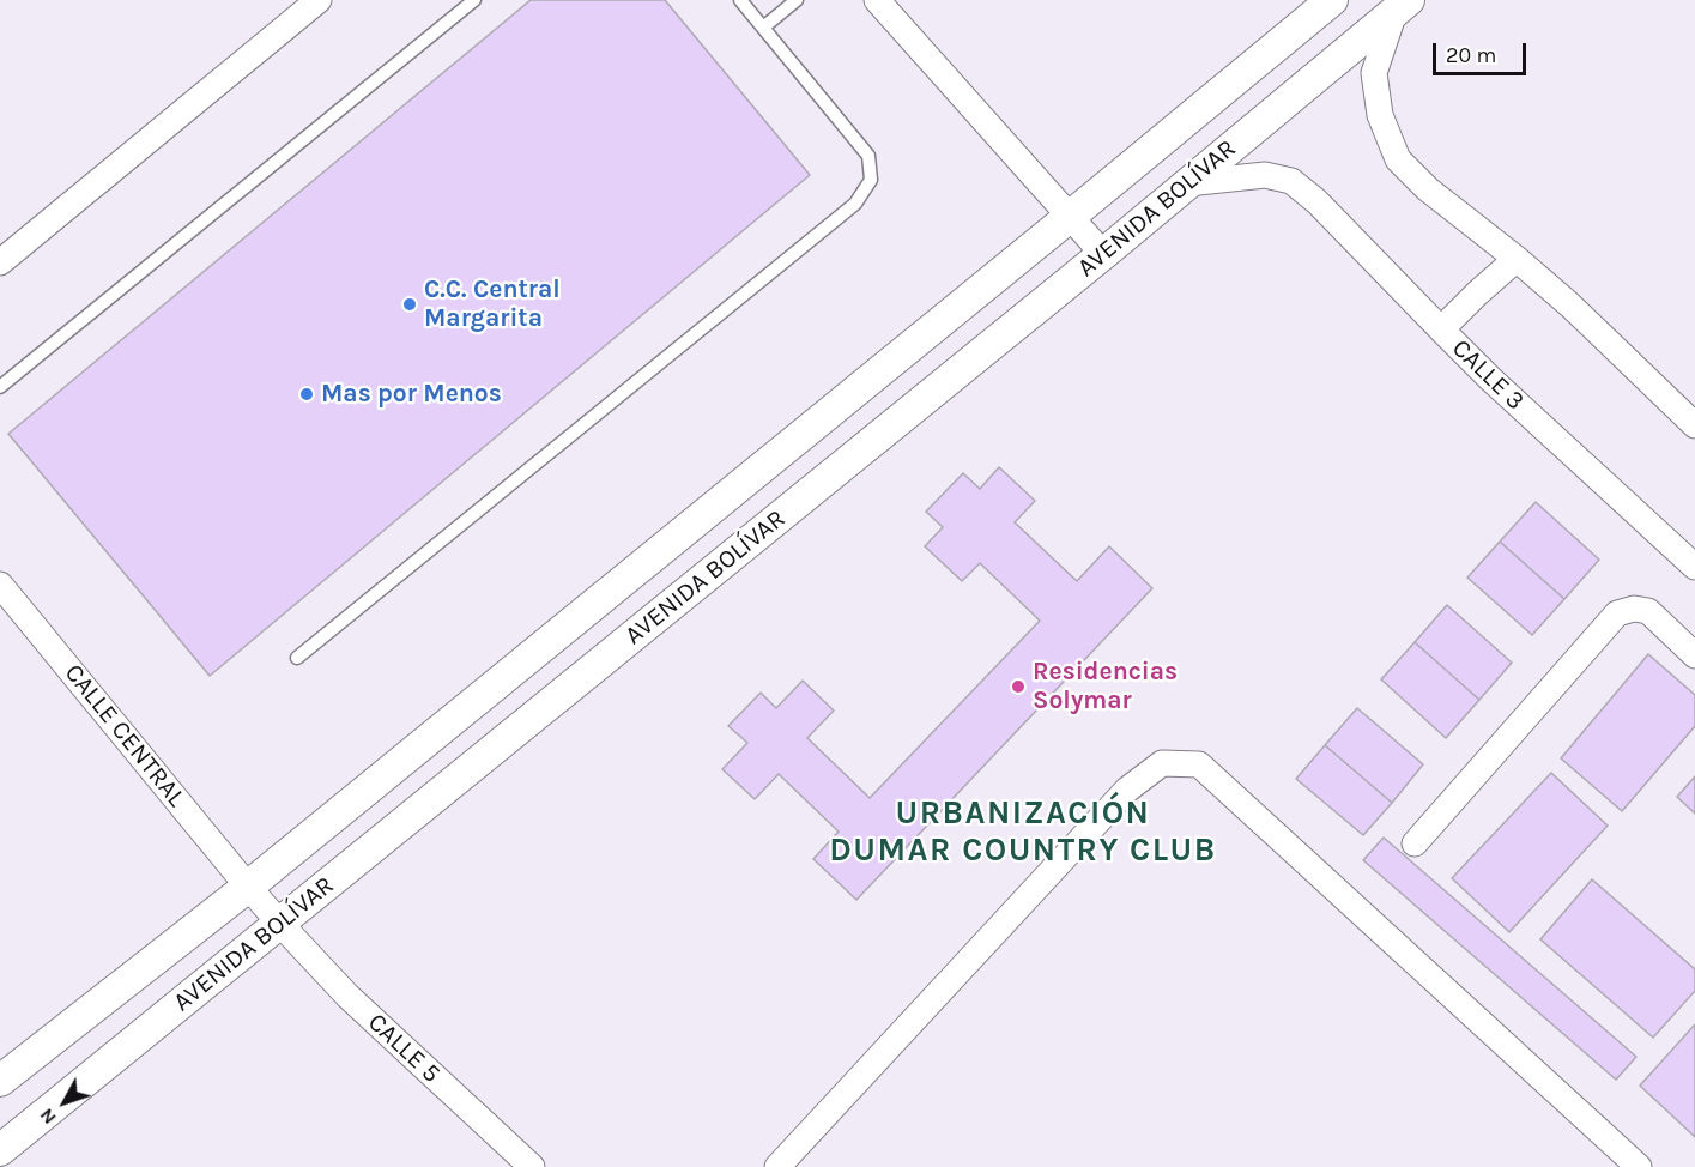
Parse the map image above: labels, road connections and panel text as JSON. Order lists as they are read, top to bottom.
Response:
{
  "streets": {
    "street": [
      "AVENIDA BOLÍVAR",
      "CALLE 3",
      "CALLE CENTRAL",
      "CALLE 5"
    ]
  },
  "crossings": [
    ["AVENIDA BOLÍVAR", "CALLE CENTRAL"],
    ["AVENIDA BOLÍVAR", "CALLE 5"],
    ["CALLE CENTRAL", "CALLE 5"]
  ],
  "districts": ["URBANIZACIÓN DUMAR COUNTRY CLUB"],
  "places": ["C.C. Central Margarita", "Mas por Menos", "Residencias Solymar"],
  "scale_bar": "20 m",
  "north": "bottom left"
}
